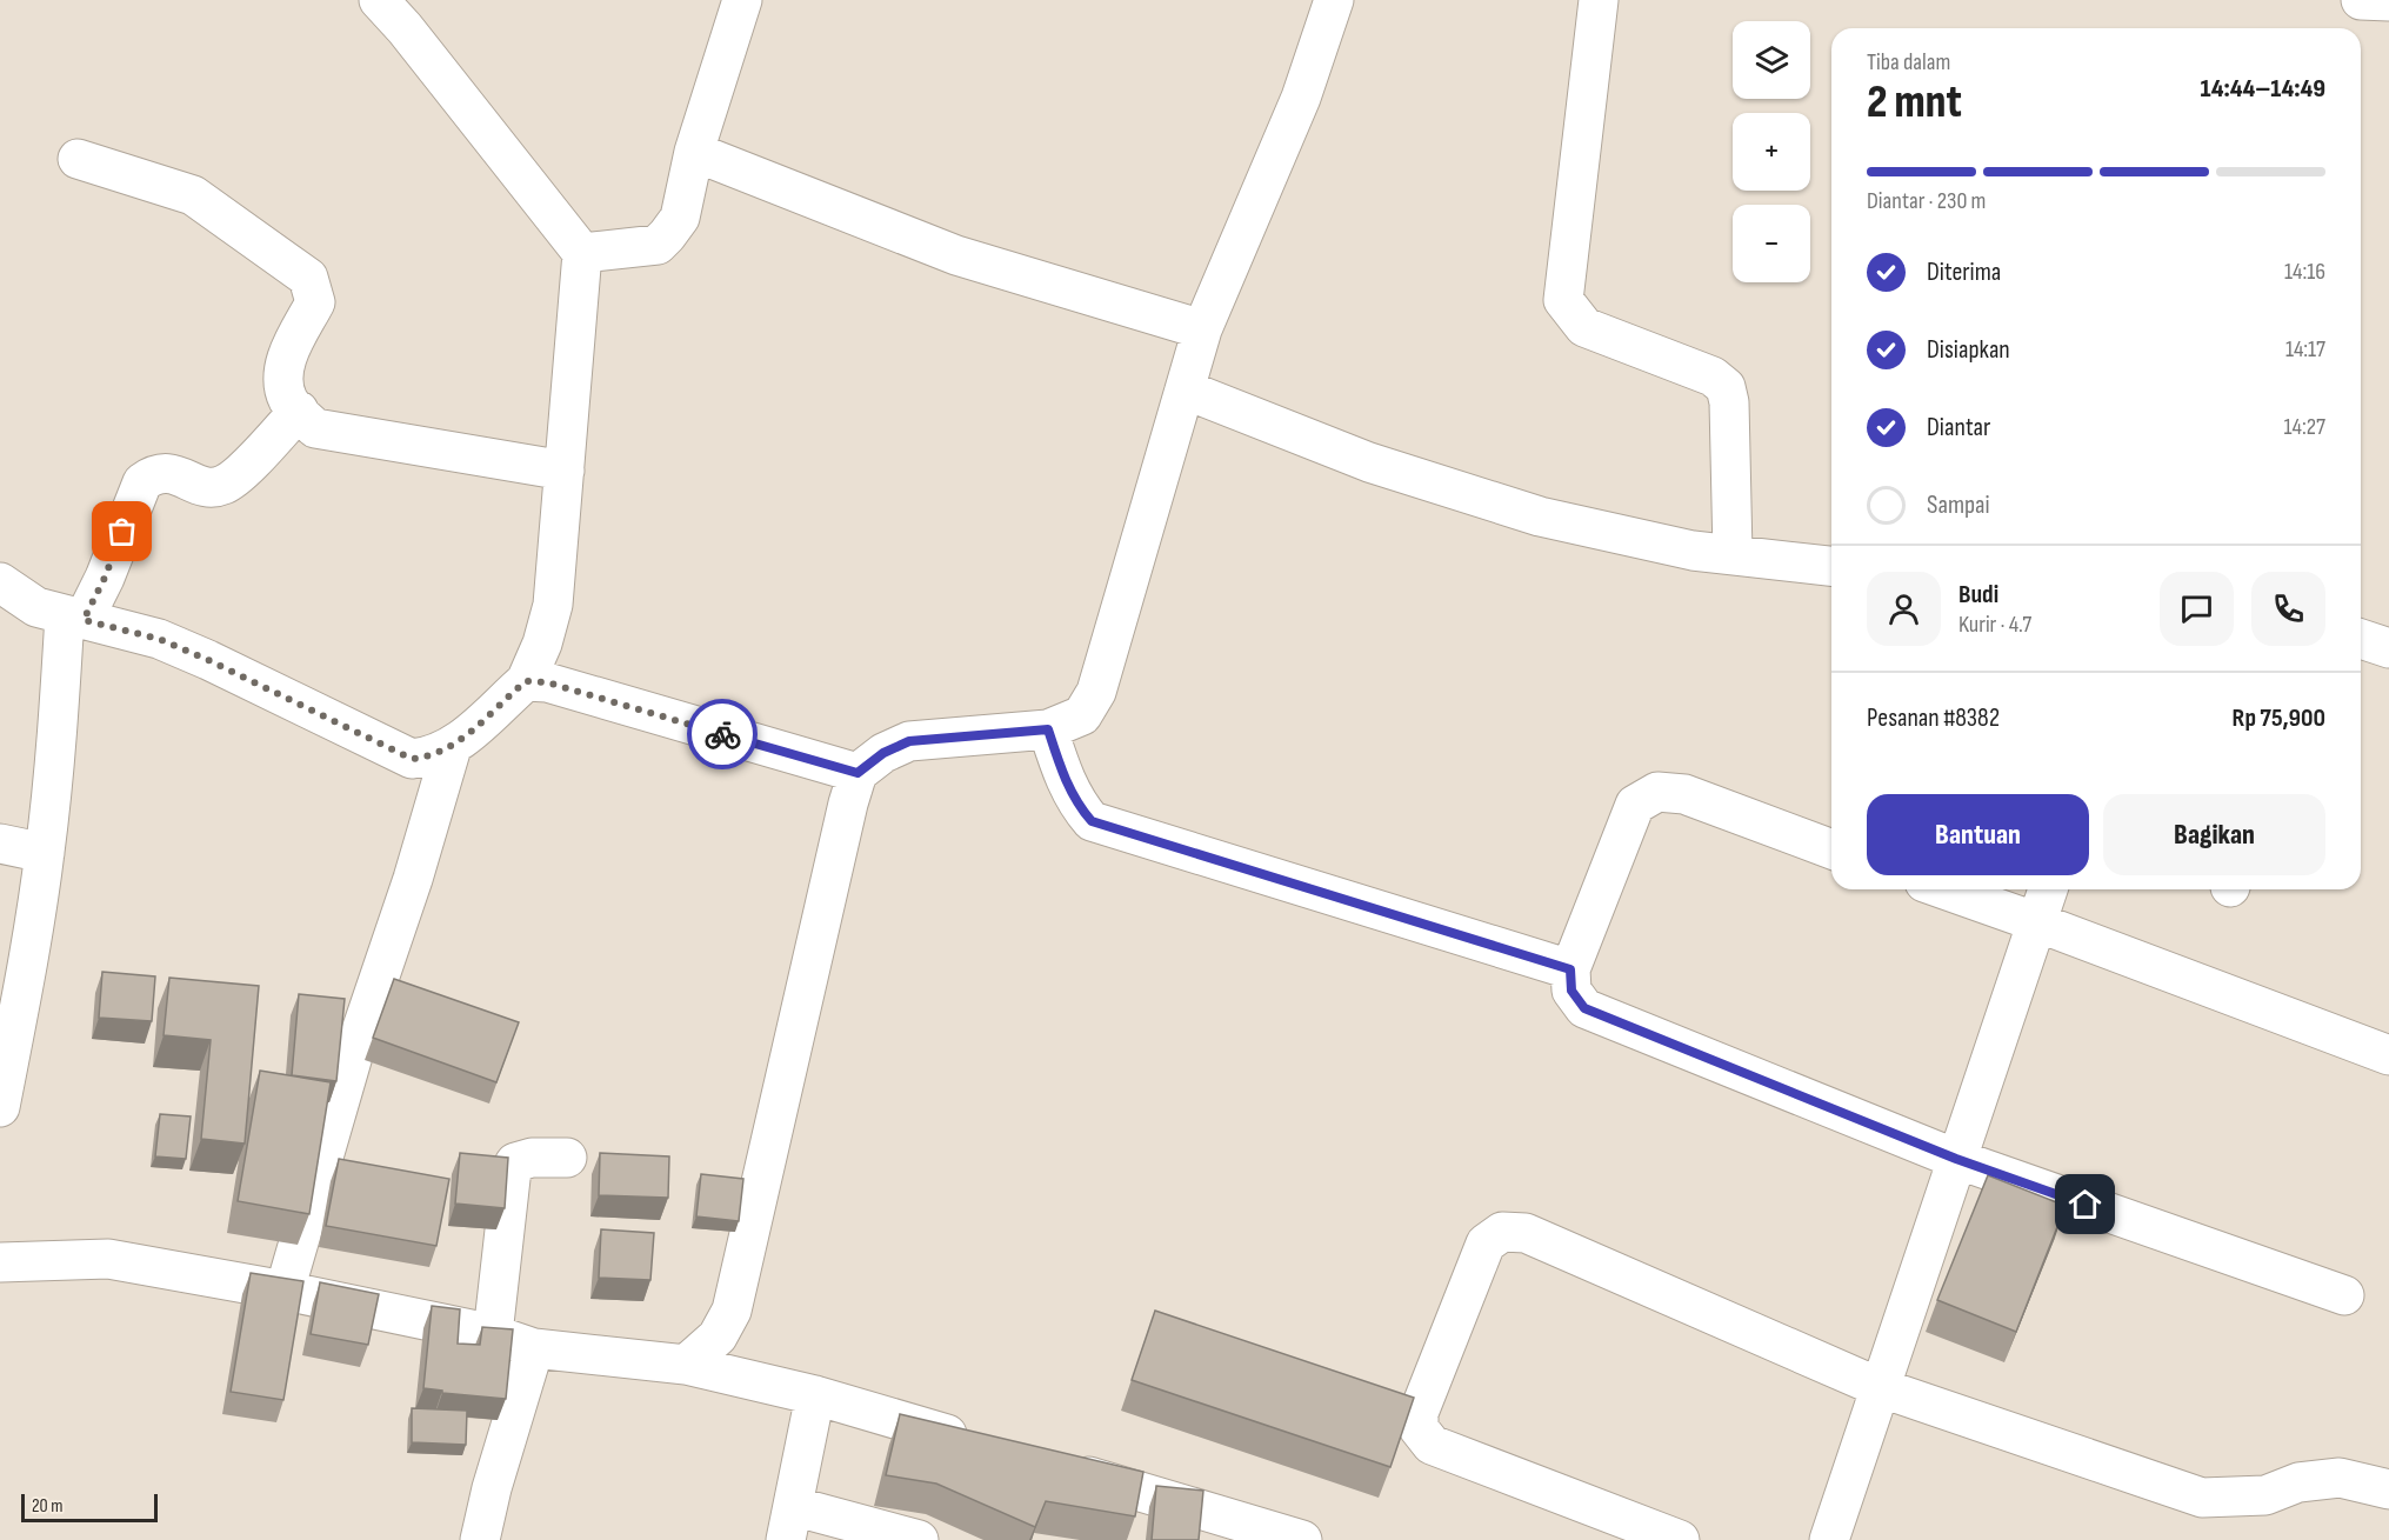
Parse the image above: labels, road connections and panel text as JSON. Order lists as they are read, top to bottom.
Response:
{
  "scale_bar": "20 m",
  "page": {
    "map_buttons": ["+", "−"],
    "heading": ["2 mnt", "Tiba dalam", "14:44–14:49"],
    "panel": [
      "Budi",
      "Kurir · 4.7",
      "Pesanan #8382",
      "Rp 75,900"
    ],
    "bar": "Diantar · 230 m",
    "list": [
      ["Diterima", "14:16"],
      ["Disiapkan", "14:17"],
      ["Diantar", "14:27"],
      "Sampai"
    ],
    "buttons": ["Bantuan", "Bagikan"],
    "scale": "20 m"
  }
}
